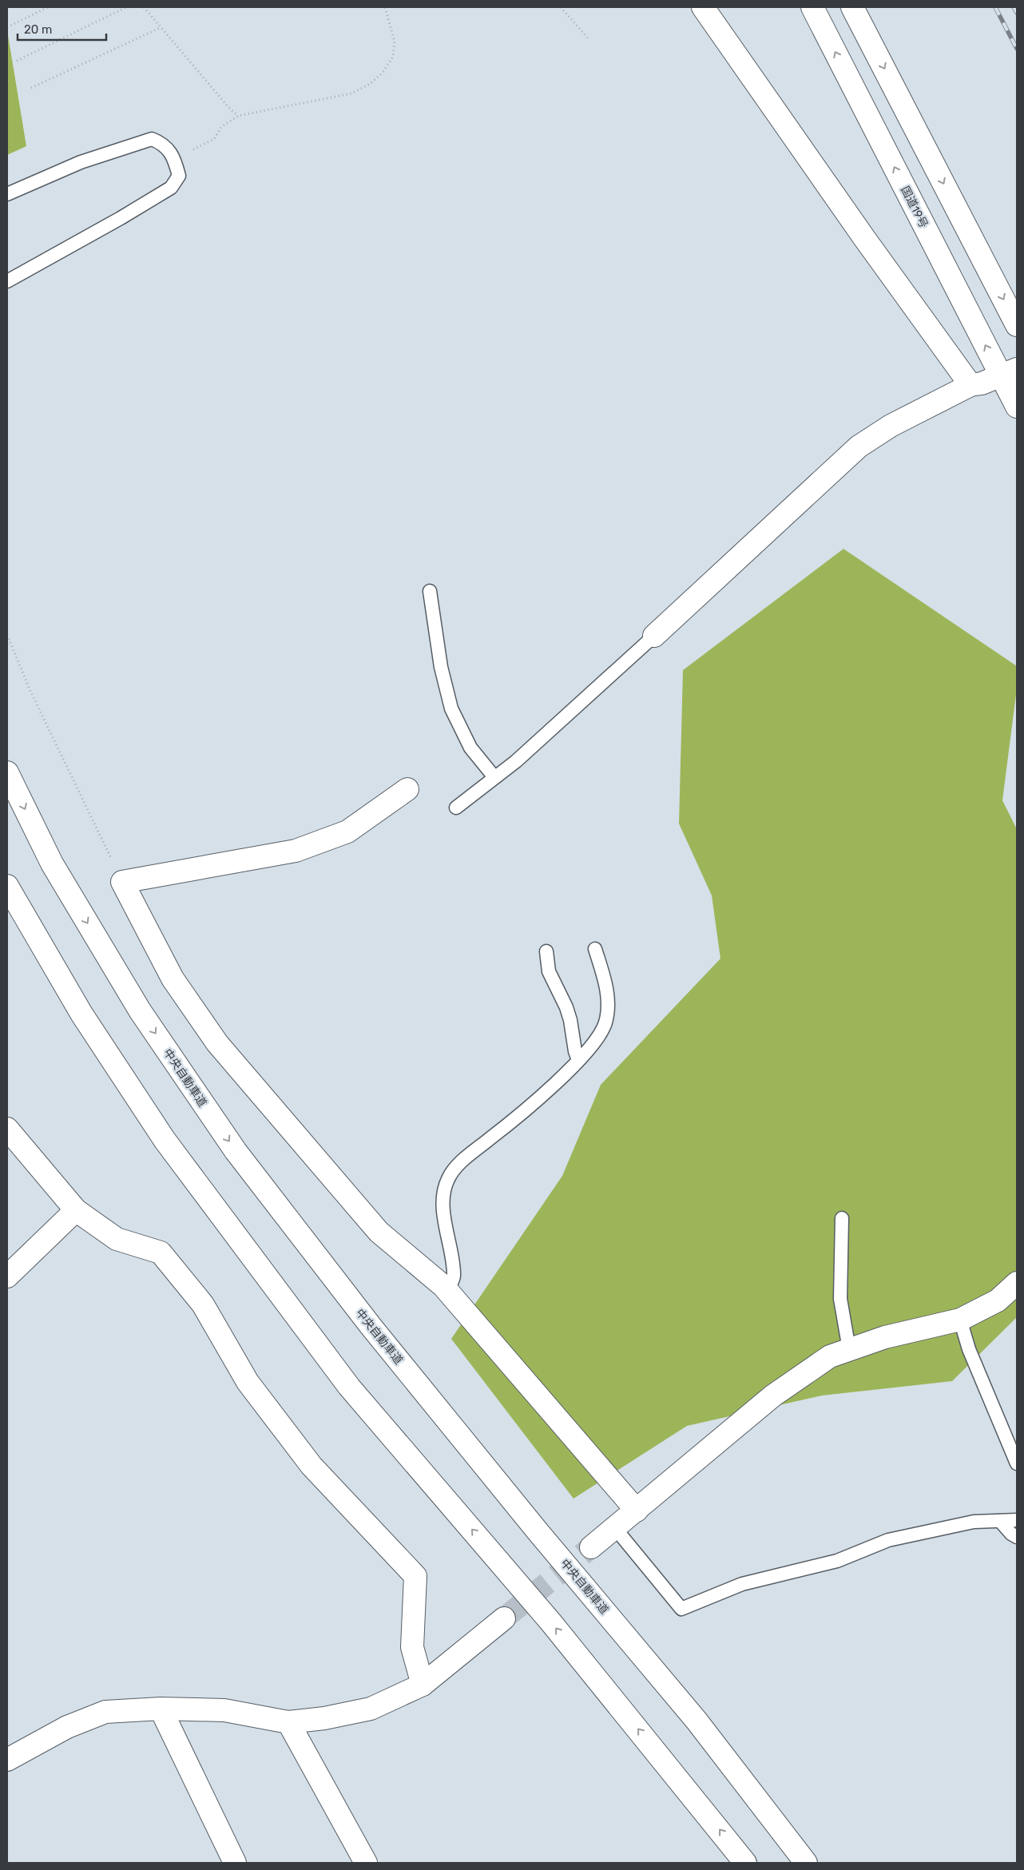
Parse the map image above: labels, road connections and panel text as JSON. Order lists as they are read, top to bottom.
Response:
{
  "streets": {
    "main road": ["国道19号", "中央自動車道"]
  },
  "scale_bar": "20 m"
}
